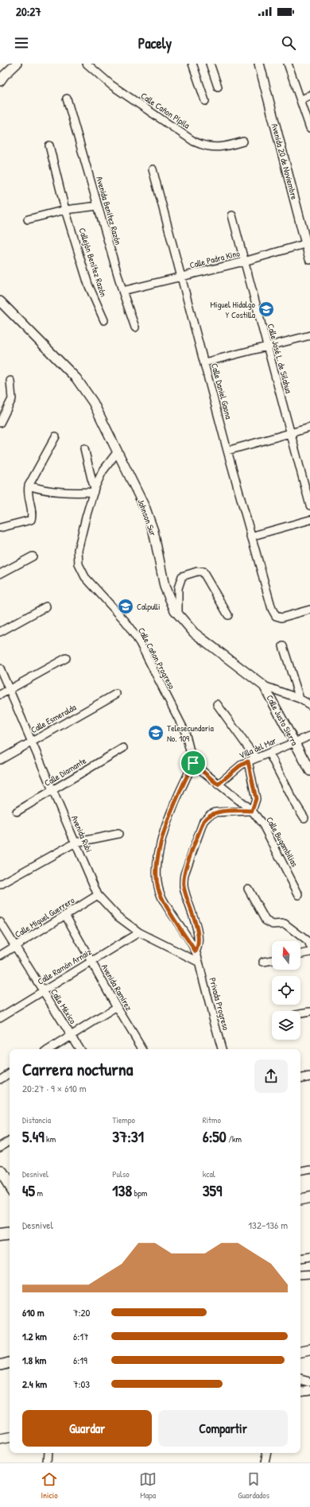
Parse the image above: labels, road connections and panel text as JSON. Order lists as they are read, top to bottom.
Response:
{
  "streets": {
    "street": [
      "Calle Cañon Pípila",
      "Avenida 20 de Noviembre",
      "Avenida Benítez Razón",
      "Calle Padra Kino",
      "Callejón Benítez Razón",
      "Calle José L. de Silahua",
      "Calle Daniel Gaona",
      "Johnson Sur",
      "Calle Cañon Progreso",
      "Calle Esmeralda",
      "Calle Justo Sierra",
      "Villa del Mar",
      "Calle Diamante",
      "Avenida Rubi",
      "Calle Bugambilias",
      "Calle Miguel Guerrero",
      "Calle Ramón Arnaiz",
      "Avenida Ramírez",
      "Privada Progreso",
      "Calle México"
    ]
  },
  "crossings": [
    ["Avenida 20 de Noviembre", "Calle Padra Kino"],
    ["Avenida Benítez Razón", "Calle Padra Kino"],
    ["Calle Padra Kino", "Calle José L. de Silahua"],
    ["Calle Padra Kino", "Calle Daniel Gaona"],
    ["Johnson Sur", "Calle Cañon Progreso"],
    ["Johnson Sur", "Calle Justo Sierra"],
    ["Calle Cañon Progreso", "Calle Bugambilias"],
    ["Calle Esmeralda", "Avenida Rubi"],
    ["Calle Justo Sierra", "Villa del Mar"],
    ["Villa del Mar", "Calle Bugambilias"],
    ["Calle Diamante", "Avenida Rubi"],
    ["Avenida Rubi", "Calle Miguel Guerrero"],
    ["Avenida Rubi", "Calle Ramón Arnaiz"],
    ["Avenida Rubi", "Privada Progreso"],
    ["Calle Miguel Guerrero", "Avenida Ramírez"],
    ["Calle Miguel Guerrero", "Calle México"],
    ["Calle Ramón Arnaiz", "Avenida Ramírez"],
    ["Calle Ramón Arnaiz", "Calle México"]
  ],
  "places": {
    "school or university": ["Miguel Hidalgo Y Costilla", "Calpulli", "Telesecundaria No. 109"]
  },
  "north": "top",
  "page": {
    "status": "20:27",
    "header": "Pacely",
    "heading": ["Carrera nocturna", "20:27 · 9 × 610 m"],
    "stats": [
      ["Distancia", "5.49 km"],
      ["Tiempo", "37:31"],
      ["Ritmo", "6:50 /km"],
      ["Desnivel", "45 m"],
      ["Pulso", "138 bpm"],
      ["kcal", "359"]
    ],
    "chart": ["Desnivel", "132–136 m"],
    "list": [
      {
        "name": "610 m",
        "note": "7:20"
      },
      {
        "name": "1.2 km",
        "note": "6:17"
      },
      {
        "name": "1.8 km",
        "note": "6:19"
      },
      {
        "name": "2.4 km",
        "note": "7:03"
      }
    ],
    "buttons": ["Guardar", "Compartir"],
    "tabs": ["Inicio", "Mapa", "Guardados"]
  }
}
